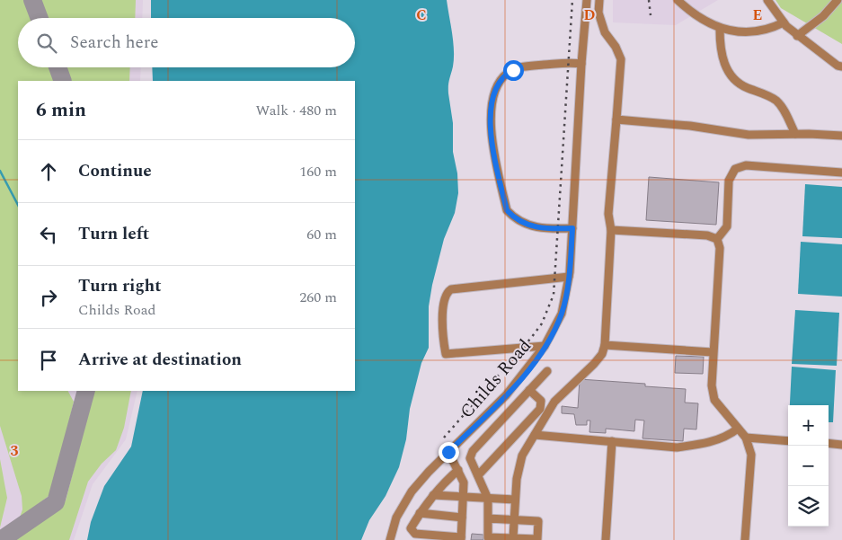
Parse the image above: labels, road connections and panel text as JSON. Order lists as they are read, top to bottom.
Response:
{
  "streets": {
    "street": ["Childs Road"]
  },
  "page": {
    "search": "Search here",
    "heading": ["6 min", "Walk · 480 m"],
    "list": [
      ["Continue", "160 m"],
      ["Turn left", "60 m"],
      ["Turn right", "Childs Road", "260 m"],
      "Arrive at destination"
    ],
    "map_buttons": ["+", "−"]
  },
  "grid": {
    "columns": ["C", "D", "E"],
    "rows": ["3"]
  }
}
